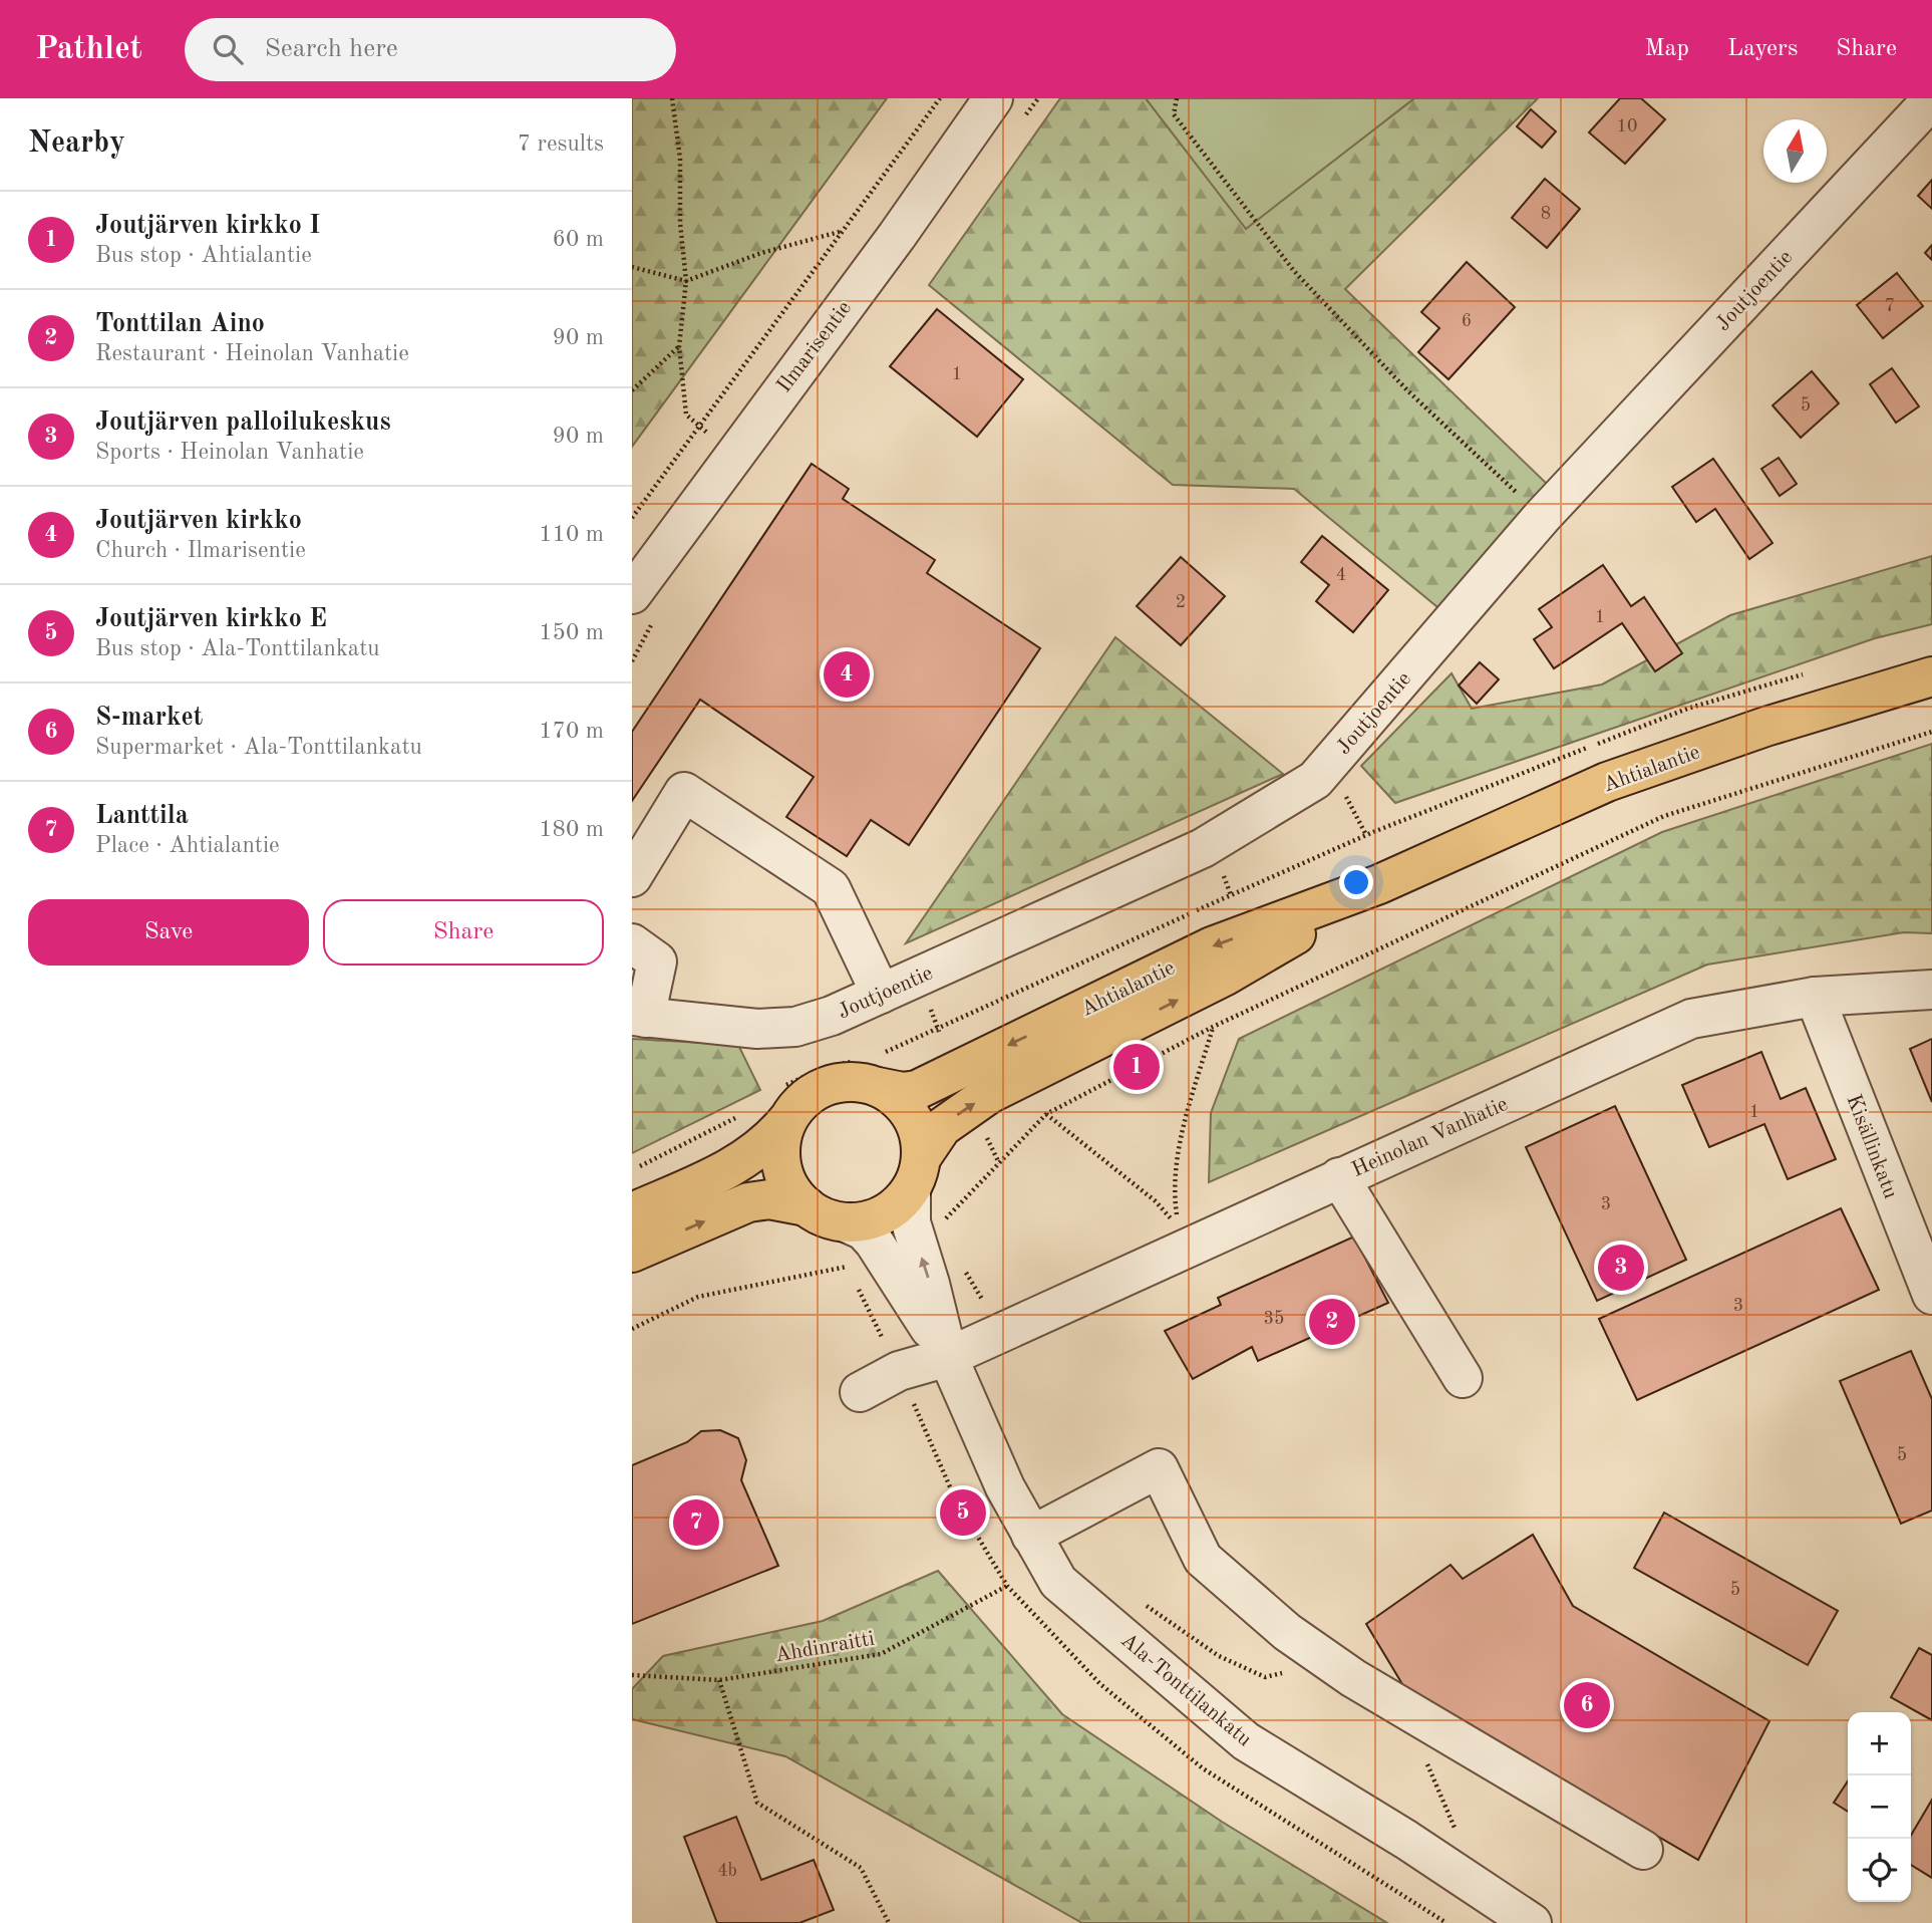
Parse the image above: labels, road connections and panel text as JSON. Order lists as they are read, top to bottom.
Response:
{
  "streets": {
    "main road": ["Ahtialantie"],
    "street": [
      "Joutjoentie",
      "Ilmarisentie",
      "Heinolan Vanhatie",
      "Kisällinkatu",
      "Ala-Tonttilankatu"
    ],
    "path": ["Ahdinraitti"]
  },
  "crossings": [
    ["Ahtialantie", "Ala-Tonttilankatu"],
    ["Heinolan Vanhatie", "Kisällinkatu"],
    ["Heinolan Vanhatie", "Ala-Tonttilankatu"]
  ],
  "house_numbers": [
    "10",
    "8",
    "7",
    "6",
    "1",
    "5",
    "4",
    "2",
    "1",
    "1",
    "3",
    "3",
    "35",
    "5",
    "5",
    "4b"
  ],
  "north": "top",
  "page": {
    "header": "Pathlet",
    "search": "Search here",
    "nav": ["Map", "Layers", "Share"],
    "heading": ["Nearby", "7 results"],
    "list": [
      {
        "mark": "1",
        "name": "Joutjärven kirkko I",
        "note": "Bus stop · Ahtialantie",
        "value": "60 m"
      },
      {
        "mark": "2",
        "name": "Tonttilan Aino",
        "note": "Restaurant · Heinolan Vanhatie",
        "value": "90 m"
      },
      {
        "mark": "3",
        "name": "Joutjärven palloilukeskus",
        "note": "Sports · Heinolan Vanhatie",
        "value": "90 m"
      },
      {
        "mark": "4",
        "name": "Joutjärven kirkko",
        "note": "Church · Ilmarisentie",
        "value": "110 m"
      },
      {
        "mark": "5",
        "name": "Joutjärven kirkko E",
        "note": "Bus stop · Ala-Tonttilankatu",
        "value": "150 m"
      },
      {
        "mark": "6",
        "name": "S-market",
        "note": "Supermarket · Ala-Tonttilankatu",
        "value": "170 m"
      },
      {
        "mark": "7",
        "name": "Lanttila",
        "note": "Place · Ahtialantie",
        "value": "180 m"
      }
    ],
    "pins": [
      "4",
      "1",
      "3",
      "2",
      "5",
      "7",
      "6"
    ],
    "buttons": ["Save", "Share"],
    "map_buttons": ["+", "−"]
  }
}
